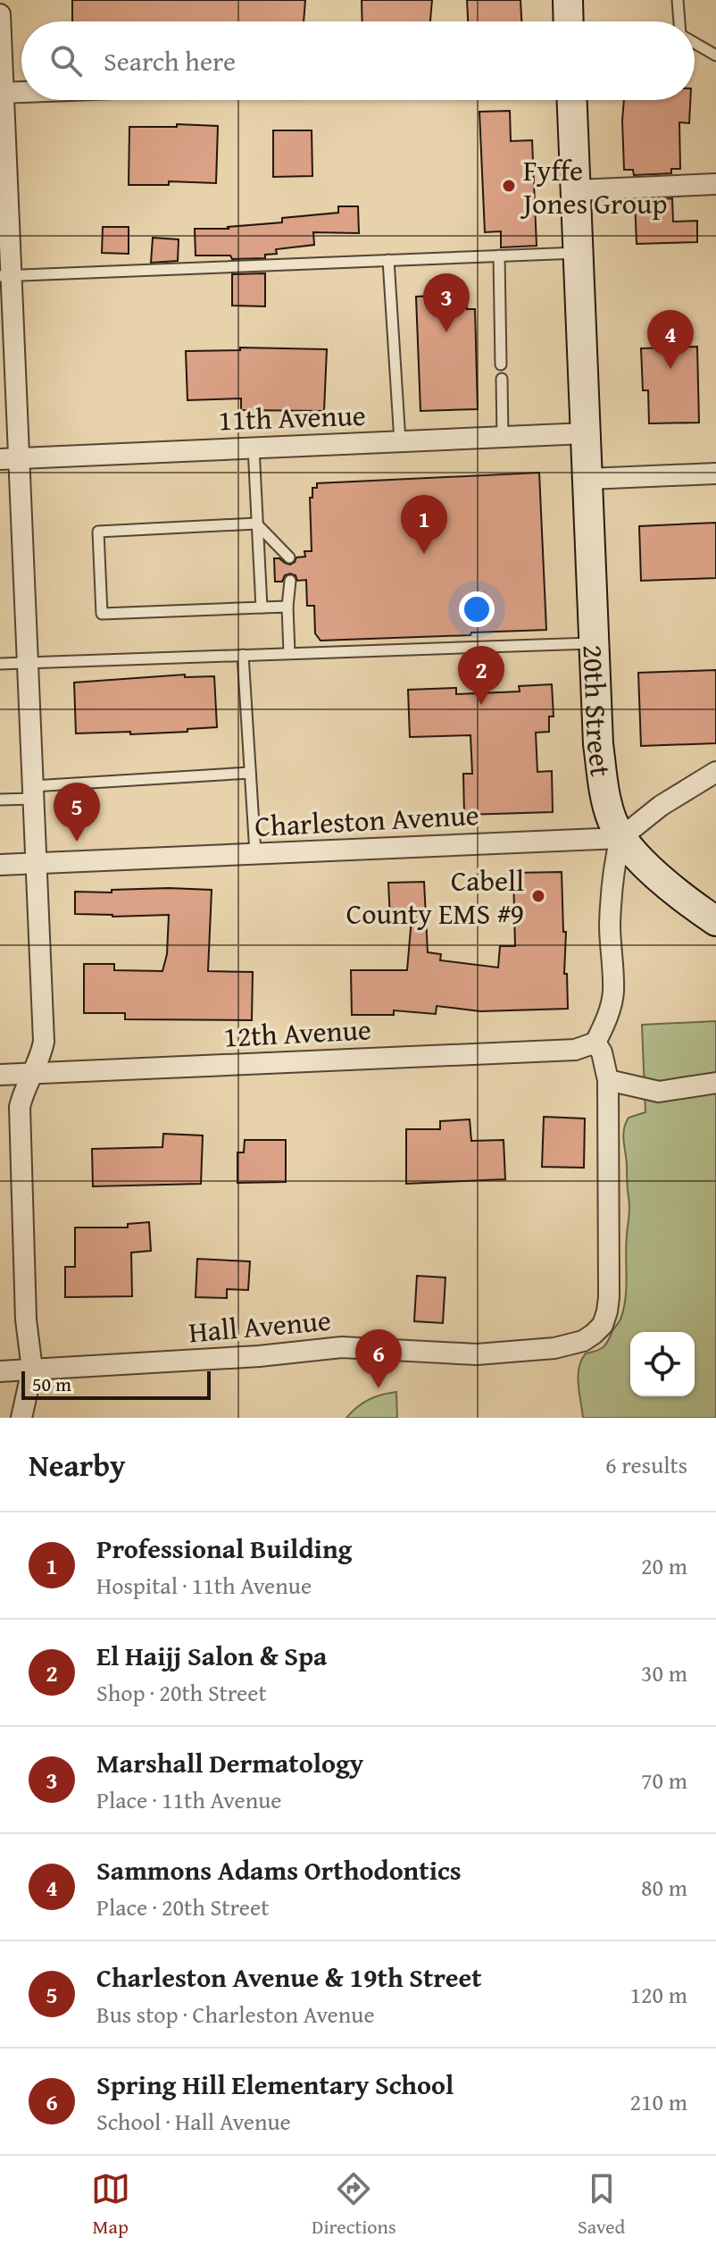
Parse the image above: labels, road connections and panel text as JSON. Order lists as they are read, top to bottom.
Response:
{
  "streets": {
    "main road": ["20th Street"],
    "street": [
      "11th Avenue",
      "Charleston Avenue",
      "12th Avenue",
      "Hall Avenue"
    ]
  },
  "crossings": [
    ["11th Avenue", "20th Street"],
    ["20th Street", "Charleston Avenue"]
  ],
  "places": ["Fyffe Jones Group", "Cabell County EMS #9"],
  "scale_bar": "50 m",
  "page": {
    "search": "Search here",
    "pins": [
      "3",
      "4",
      "1",
      "2",
      "5",
      "6"
    ],
    "scale": "50 m",
    "heading": ["Nearby", "6 results"],
    "list": [
      {
        "mark": "1",
        "name": "Professional Building",
        "note": "Hospital · 11th Avenue",
        "value": "20 m"
      },
      {
        "mark": "2",
        "name": "El Haijj Salon & Spa",
        "note": "Shop · 20th Street",
        "value": "30 m"
      },
      {
        "mark": "3",
        "name": "Marshall Dermatology",
        "note": "Place · 11th Avenue",
        "value": "70 m"
      },
      {
        "mark": "4",
        "name": "Sammons Adams Orthodontics",
        "note": "Place · 20th Street",
        "value": "80 m"
      },
      {
        "mark": "5",
        "name": "Charleston Avenue & 19th Street",
        "note": "Bus stop · Charleston Avenue",
        "value": "120 m"
      },
      {
        "mark": "6",
        "name": "Spring Hill Elementary School",
        "note": "School · Hall Avenue",
        "value": "210 m"
      }
    ],
    "nav": ["Map", "Directions", "Saved"]
  }
}
